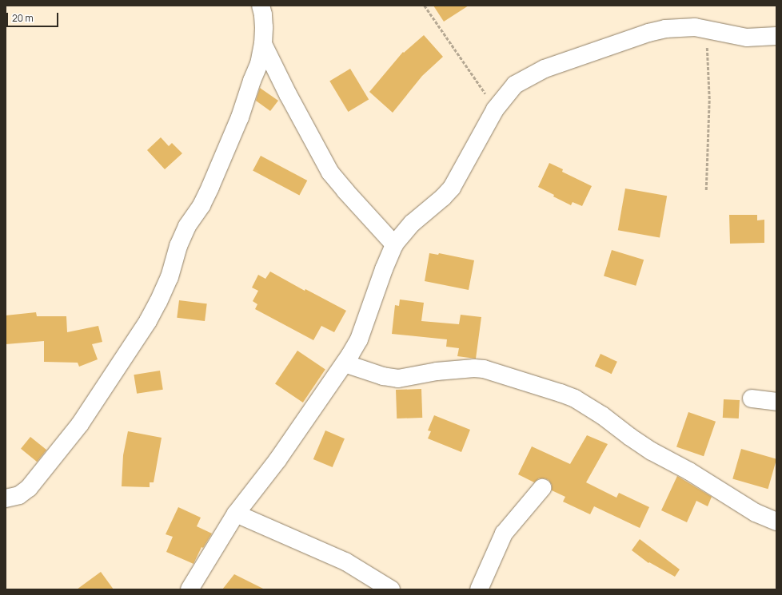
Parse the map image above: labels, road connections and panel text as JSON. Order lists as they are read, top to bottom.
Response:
{
  "scale_bar": "20 m"
}
